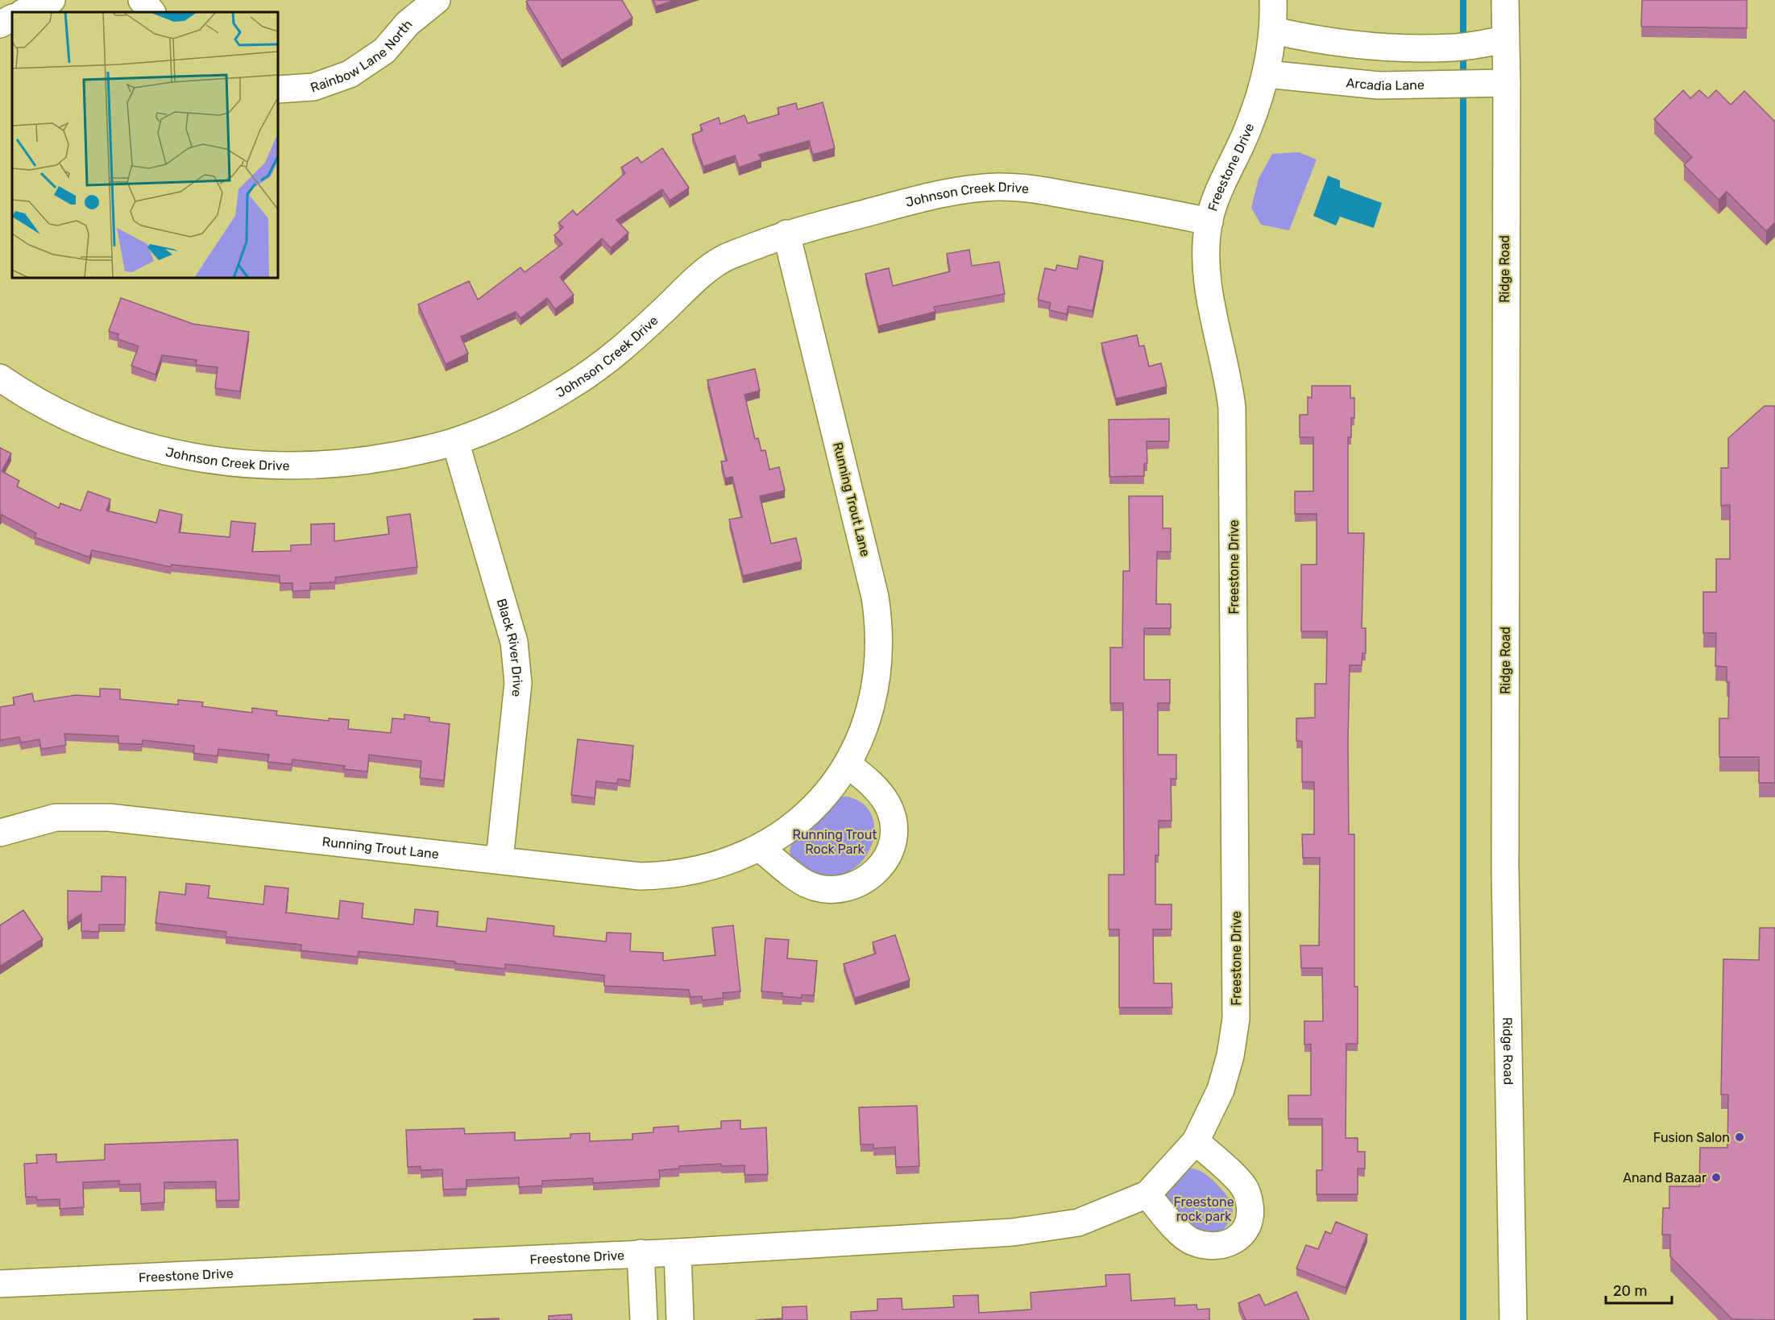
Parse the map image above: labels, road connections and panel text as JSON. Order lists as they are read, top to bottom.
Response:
{
  "streets": {
    "street": [
      "Rainbow Lane North",
      "Arcadia Lane",
      "Freestone Drive",
      "Johnson Creek Drive",
      "Ridge Road",
      "Running Trout Lane",
      "Black River Drive"
    ]
  },
  "crossings": [
    ["Arcadia Lane", "Freestone Drive"],
    ["Arcadia Lane", "Ridge Road"],
    ["Freestone Drive", "Johnson Creek Drive"],
    ["Johnson Creek Drive", "Running Trout Lane"],
    ["Johnson Creek Drive", "Black River Drive"],
    ["Running Trout Lane", "Black River Drive"]
  ],
  "parks": ["Running Trout Rock Park", "Freestone rock park"],
  "places": ["Fusion Salon", "Anand Bazaar"],
  "scale_bar": "20 m"
}
